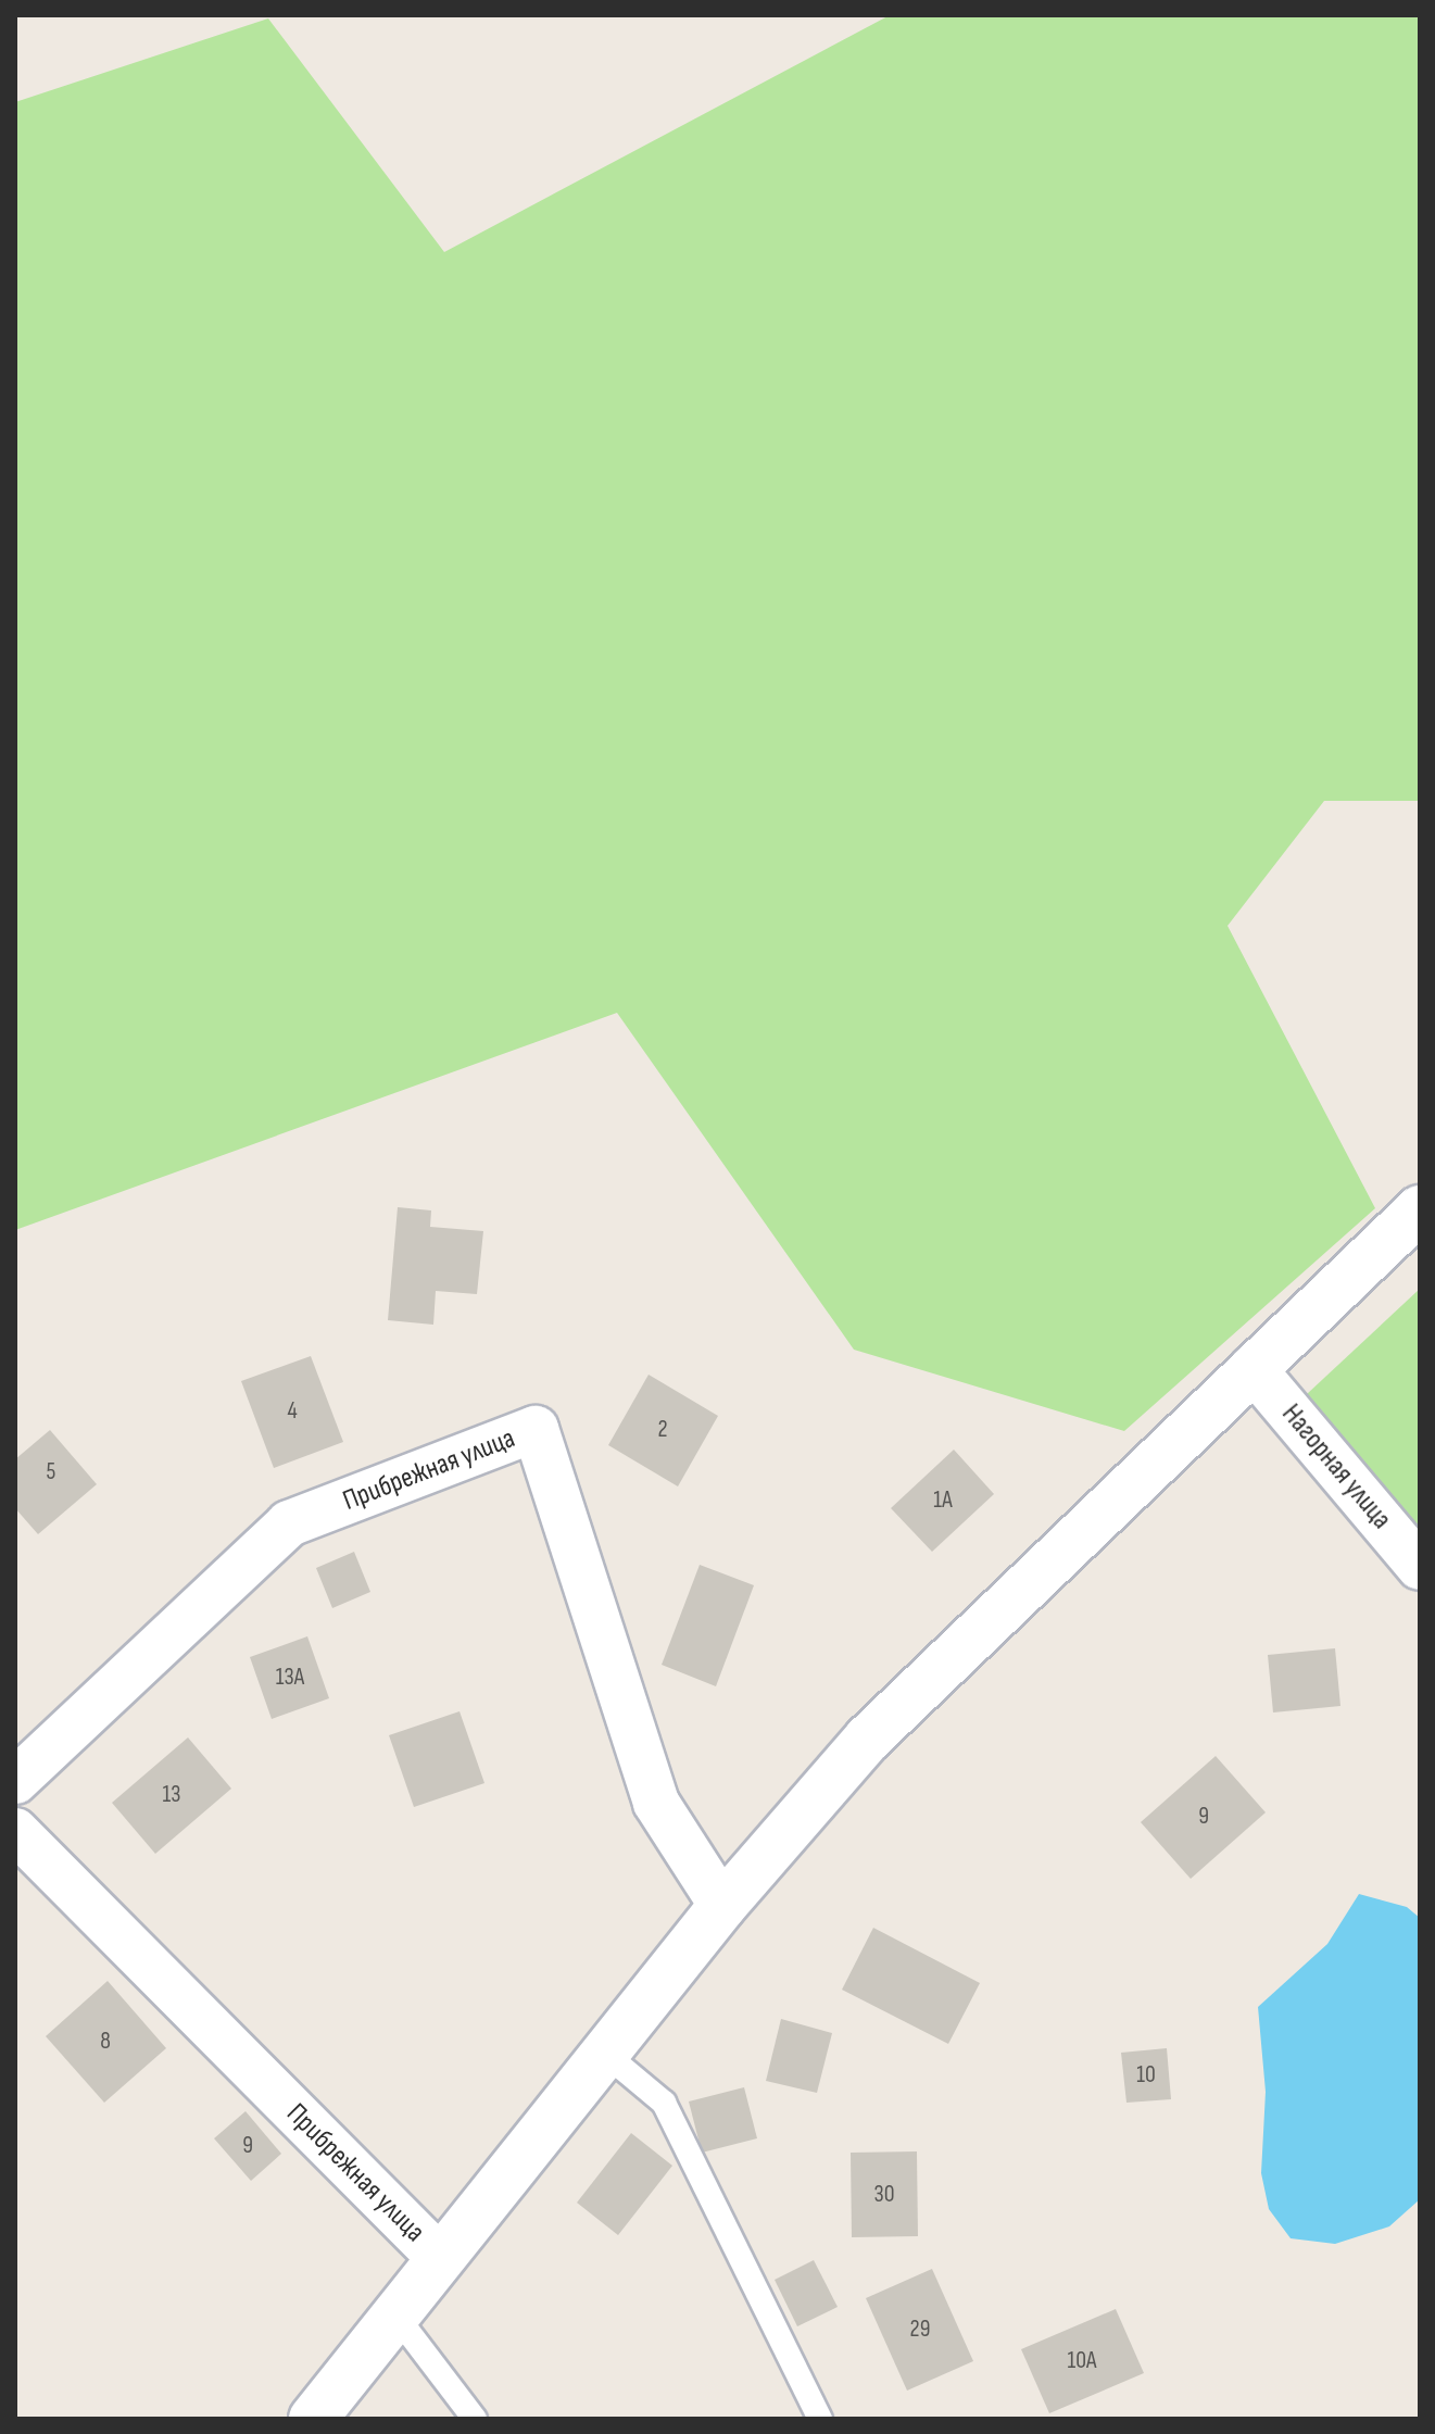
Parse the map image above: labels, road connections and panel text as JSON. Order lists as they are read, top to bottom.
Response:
{
  "streets": {
    "street": ["Нагорная улица", "Прибрежная улица"]
  },
  "house_numbers": [
    "4",
    "2",
    "5",
    "1А",
    "13А",
    "13",
    "9",
    "8",
    "10",
    "9",
    "30",
    "29",
    "10А"
  ]
}
